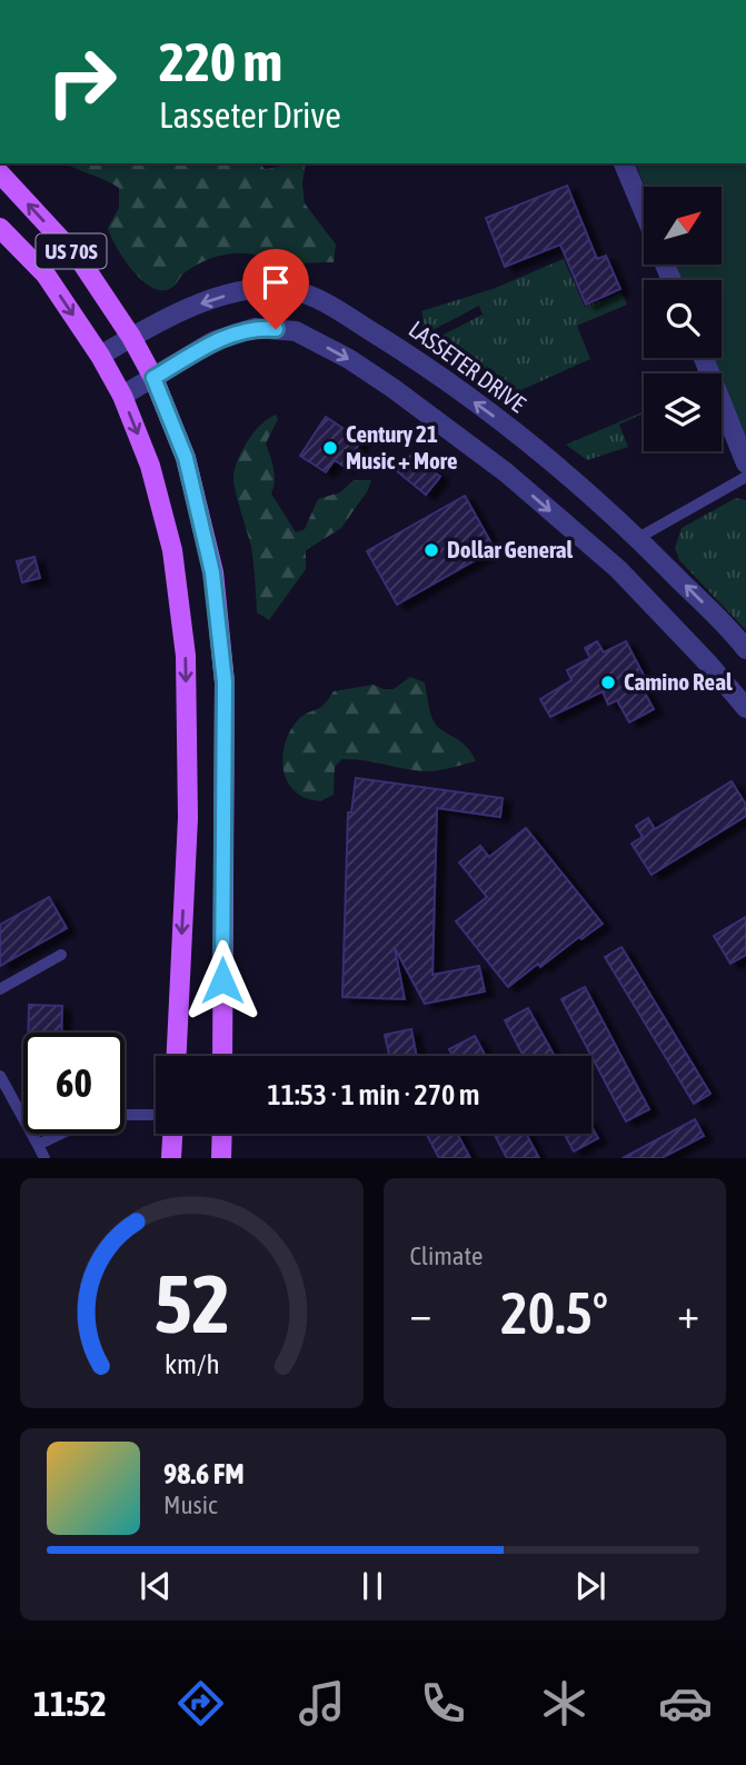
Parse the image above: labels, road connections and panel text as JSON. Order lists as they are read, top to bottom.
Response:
{
  "streets": {
    "main road": ["US 70S"],
    "street": ["LASSETER DRIVE"]
  },
  "crossings": [
    ["US 70S", "LASSETER DRIVE"]
  ],
  "places": ["Century 21 Music + More", "Dollar General", "Camino Real"],
  "north": "top right",
  "page": {
    "turn": ["220 m", "Lasseter Drive"],
    "limit": "60",
    "trip": "11:53 · 1 min · 270 m",
    "tile": "Climate",
    "heat": ["−", "20.5°", "+"],
    "song": ["98.6 FM", "Music"],
    "tabs": "11:52",
    "gauge": ["52", "km/h"]
  }
}
